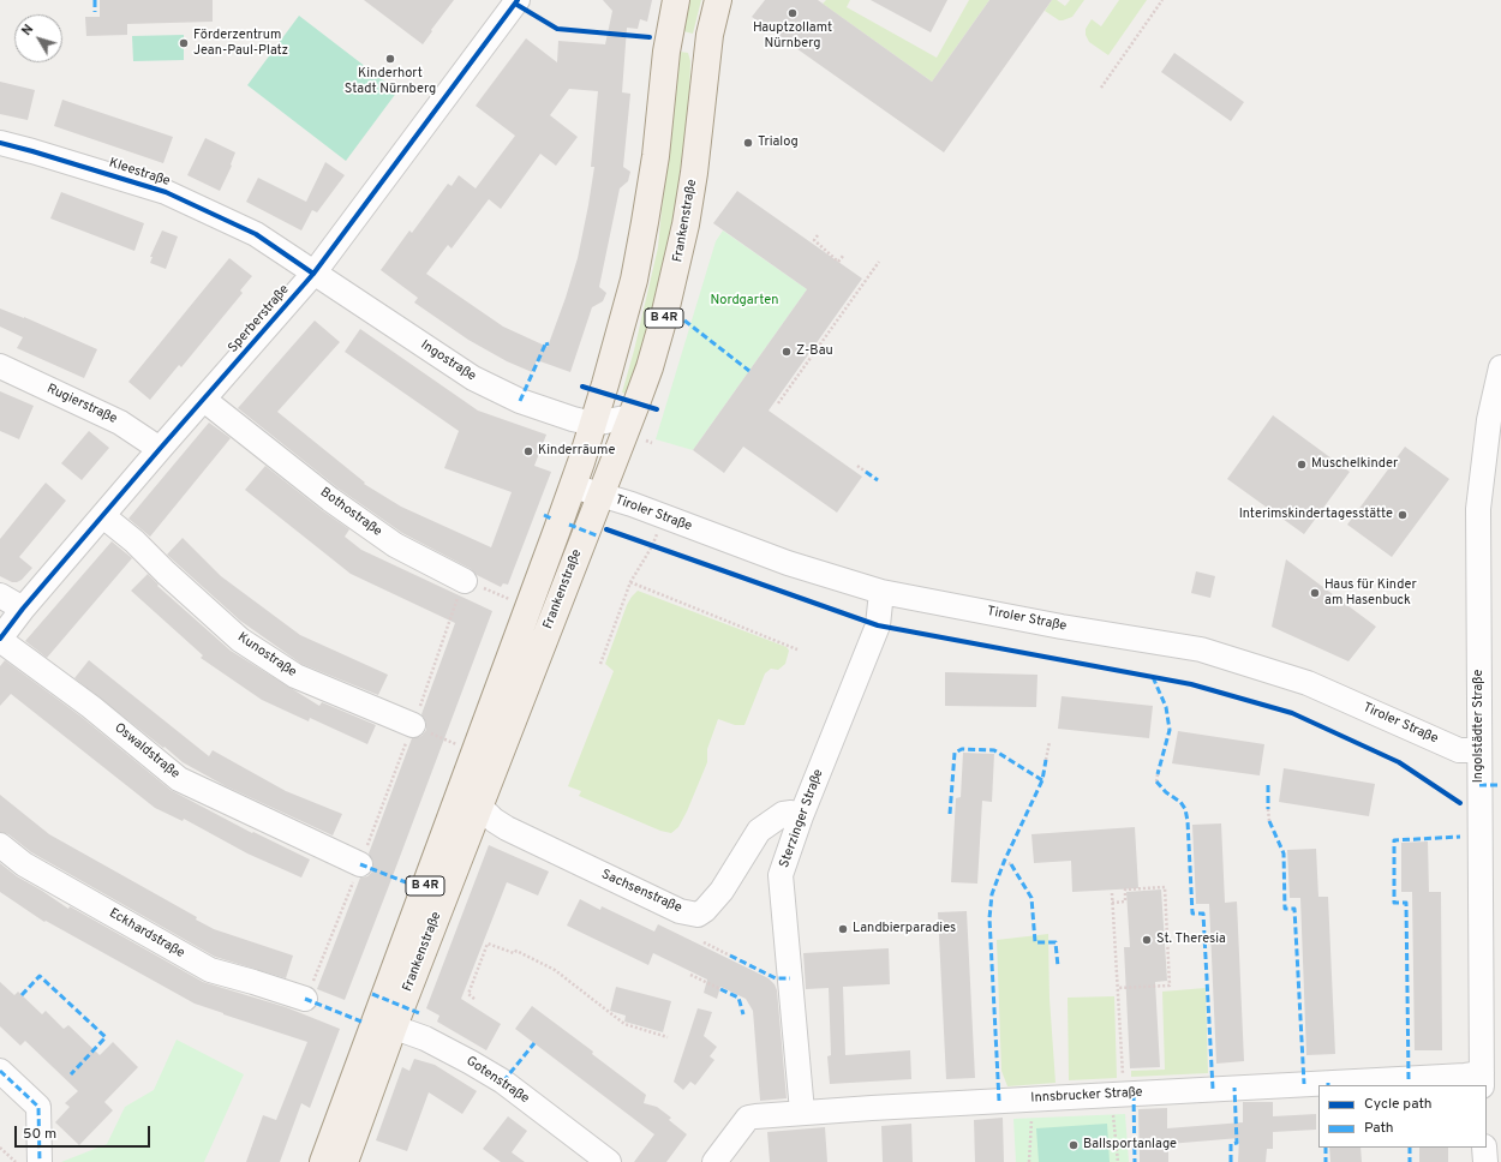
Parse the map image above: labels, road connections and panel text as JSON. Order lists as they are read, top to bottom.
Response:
{
  "streets": {
    "main road": ["Frankenstraße", "B 4R"],
    "street": [
      "Kleestraße",
      "Sperberstraße",
      "Ingostraße",
      "Rugierstraße",
      "Bothostraße",
      "Tiroler Straße",
      "Kunostraße",
      "Ingolstädter Straße",
      "Oswaldstraße",
      "Sterzinger Straße",
      "Sachsenstraße",
      "Eckhardstraße",
      "Gotenstraße",
      "Innsbrucker Straße"
    ]
  },
  "crossings": [
    ["Kleestraße", "Sperberstraße"],
    ["Kleestraße", "Ingostraße"],
    ["Frankenstraße", "Ingostraße"],
    ["Frankenstraße", "Tiroler Straße"],
    ["Frankenstraße", "Sachsenstraße"],
    ["Frankenstraße", "Gotenstraße"],
    ["Sperberstraße", "Ingostraße"],
    ["Sperberstraße", "Rugierstraße"],
    ["Sperberstraße", "Bothostraße"],
    ["Sperberstraße", "Kunostraße"],
    ["Sperberstraße", "Oswaldstraße"],
    ["Tiroler Straße", "Ingolstädter Straße"],
    ["Tiroler Straße", "Sterzinger Straße"],
    ["Ingolstädter Straße", "Innsbrucker Straße"],
    ["Sterzinger Straße", "Sachsenstraße"],
    ["Sterzinger Straße", "Innsbrucker Straße"]
  ],
  "parks": ["Nordgarten"],
  "places": [
    "Hauptzollamt Nürnberg",
    "Förderzentrum Jean-Paul-Platz",
    "Kinderhort Stadt Nürnberg",
    "Trialog",
    "Z-Bau",
    "Kinderräume",
    "Muschelkinder",
    "Interimskindertagesstätte",
    "Haus für Kinder am Hasenbuck",
    "Landbierparadies",
    "St. Theresia",
    "Ballsportanlage"
  ],
  "legend": ["Cycle path", "Path"],
  "scale_bar": "50 m",
  "north": "top left"
}
